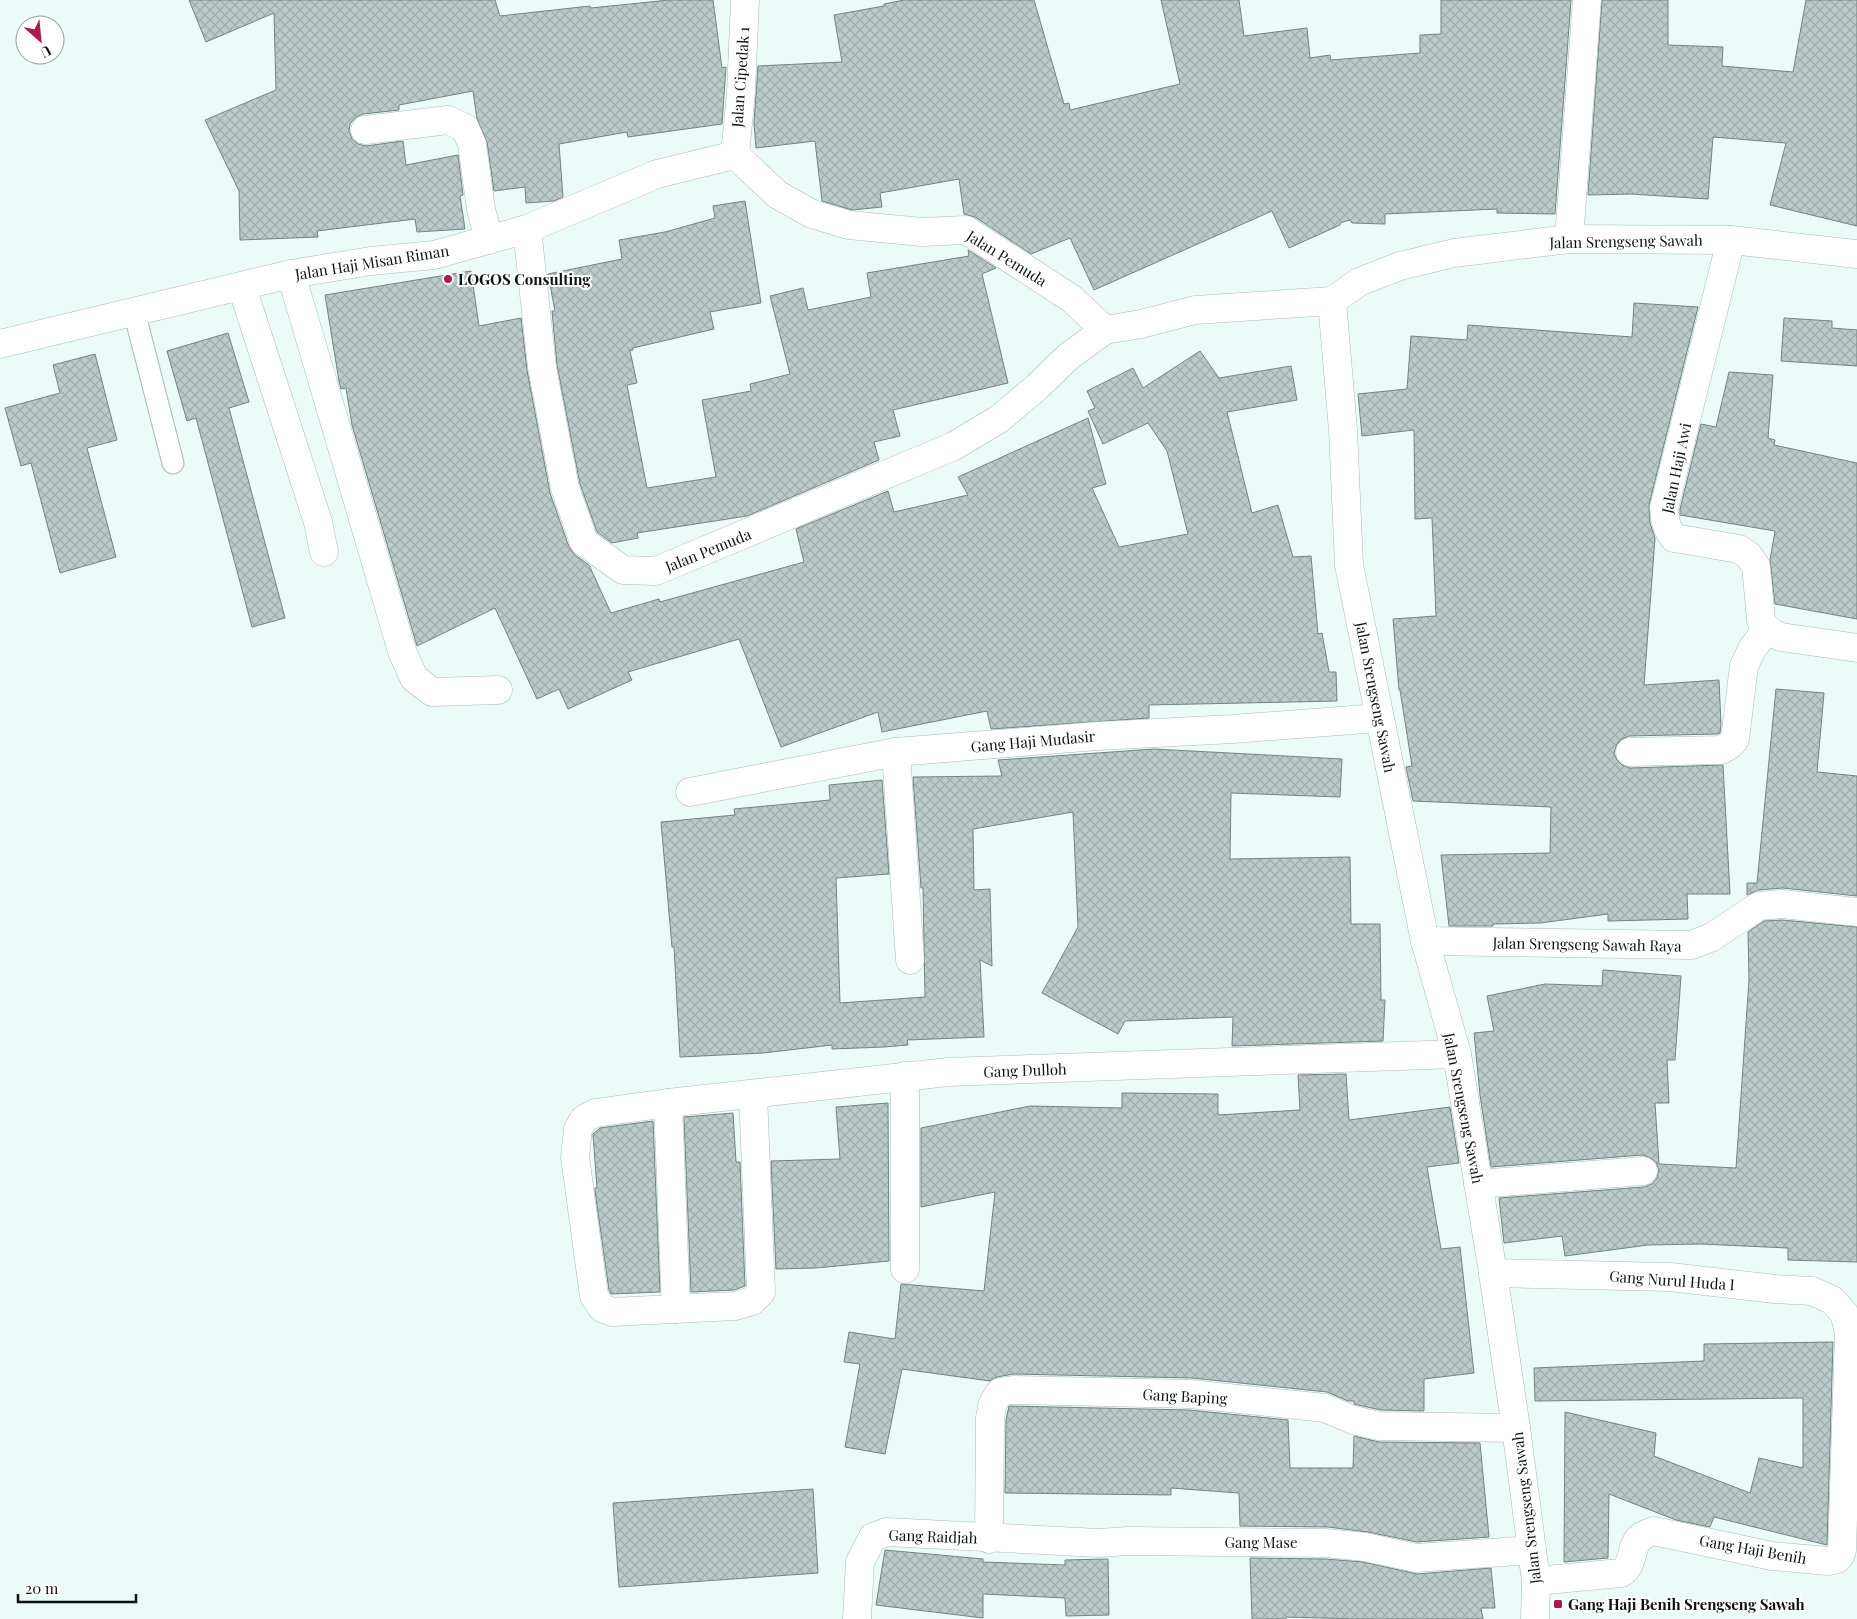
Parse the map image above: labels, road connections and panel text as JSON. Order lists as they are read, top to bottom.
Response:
{
  "streets": {
    "street": [
      "Jalan Cipedak 1",
      "Jalan Srengseng Sawah",
      "Jalan Pemuda",
      "Jalan Haji Misan Riman",
      "Jalan Haji Awi",
      "Gang Haji Mudasir",
      "Jalan Srengseng Sawah Raya",
      "Gang Dulloh",
      "Gang Nurul Huda I",
      "Gang Baping",
      "Gang Raidjah",
      "Gang Mase",
      "Gang Haji Benih"
    ]
  },
  "crossings": [
    ["Jalan Cipedak 1", "Jalan Pemuda"],
    ["Jalan Cipedak 1", "Jalan Haji Misan Riman"],
    ["Jalan Srengseng Sawah", "Jalan Pemuda"],
    ["Jalan Srengseng Sawah", "Jalan Haji Awi"],
    ["Jalan Srengseng Sawah", "Gang Haji Mudasir"],
    ["Jalan Srengseng Sawah", "Jalan Srengseng Sawah Raya"],
    ["Jalan Srengseng Sawah", "Gang Dulloh"],
    ["Jalan Srengseng Sawah", "Gang Nurul Huda I"],
    ["Jalan Srengseng Sawah", "Gang Baping"],
    ["Jalan Srengseng Sawah", "Gang Mase"],
    ["Jalan Srengseng Sawah", "Gang Haji Benih"],
    ["Jalan Pemuda", "Jalan Haji Misan Riman"],
    ["Gang Nurul Huda I", "Gang Haji Benih"],
    ["Gang Baping", "Gang Raidjah"],
    ["Gang Baping", "Gang Mase"],
    ["Gang Raidjah", "Gang Mase"]
  ],
  "places": {
    "other": ["LOGOS Consulting"],
    "transit": ["Gang Haji Benih Srengseng Sawah"]
  },
  "scale_bar": "20 m",
  "north": "bottom right"
}
